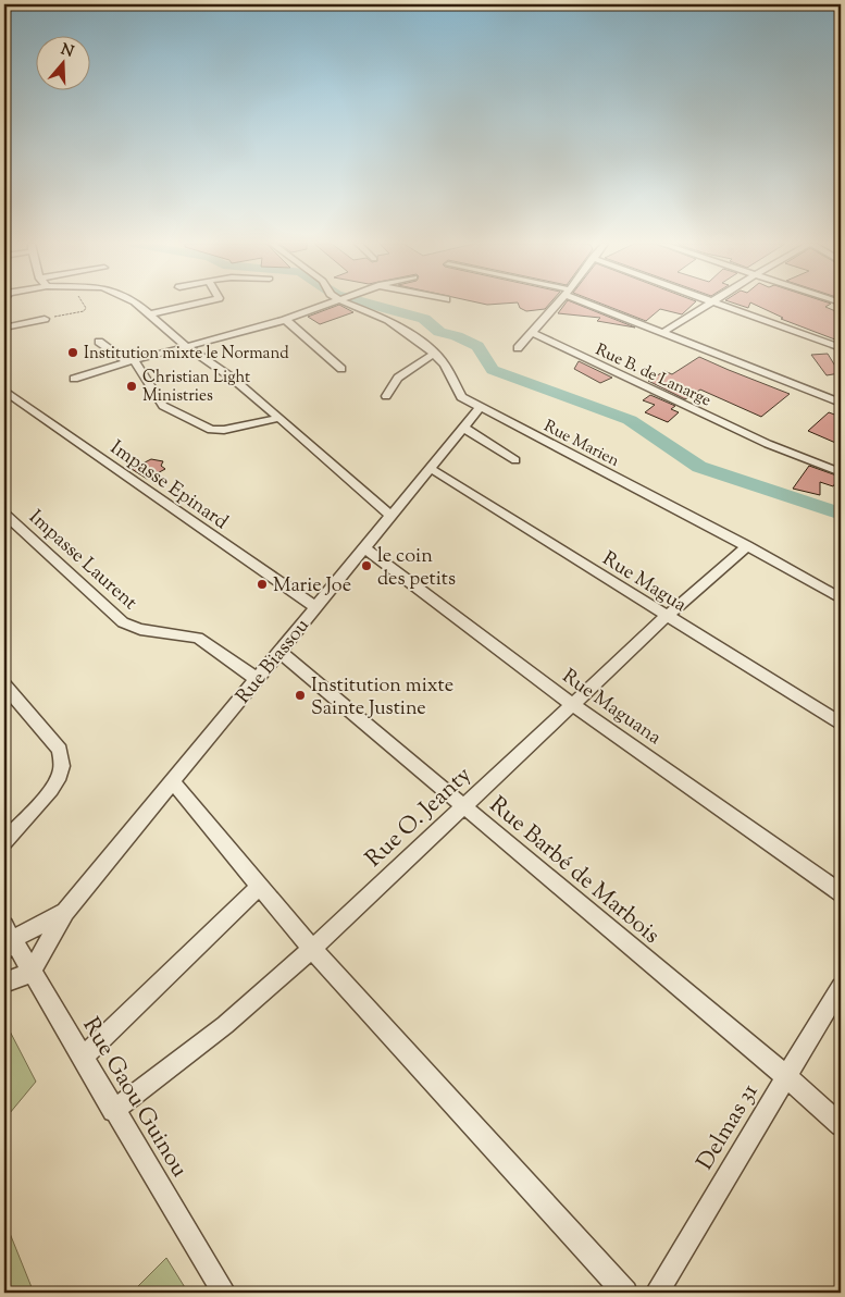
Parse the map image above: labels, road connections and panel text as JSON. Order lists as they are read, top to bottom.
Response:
{
  "streets": {
    "street": [
      "Rue B. de Lanarge",
      "Rue Marien",
      "Impasse Epinard",
      "Impasse Laurent",
      "Rue Magua",
      "Rue Biassou",
      "Rue Maguana",
      "Rue O. Jeanty",
      "Rue Barbé de Marbois",
      "Rue Gaou Guinou",
      "Delmas 31"
    ]
  },
  "crossings": [
    ["Rue Marien", "Rue Biassou"],
    ["Rue Marien", "Rue O. Jeanty"],
    ["Impasse Epinard", "Rue Biassou"],
    ["Impasse Laurent", "Rue Biassou"],
    ["Rue Magua", "Rue Biassou"],
    ["Rue Magua", "Rue O. Jeanty"],
    ["Rue Biassou", "Rue Maguana"],
    ["Rue Biassou", "Rue Barbé de Marbois"],
    ["Rue Biassou", "Rue Gaou Guinou"],
    ["Rue Maguana", "Rue O. Jeanty"],
    ["Rue O. Jeanty", "Rue Barbé de Marbois"],
    ["Rue O. Jeanty", "Rue Gaou Guinou"],
    ["Rue Barbé de Marbois", "Delmas 31"]
  ],
  "places": [
    "Institution mixte le Normand",
    "Christian Light Ministries",
    "le coin des petits",
    "Marie Joe",
    "Institution mixte Sainte Justine"
  ],
  "north": "top"
}
